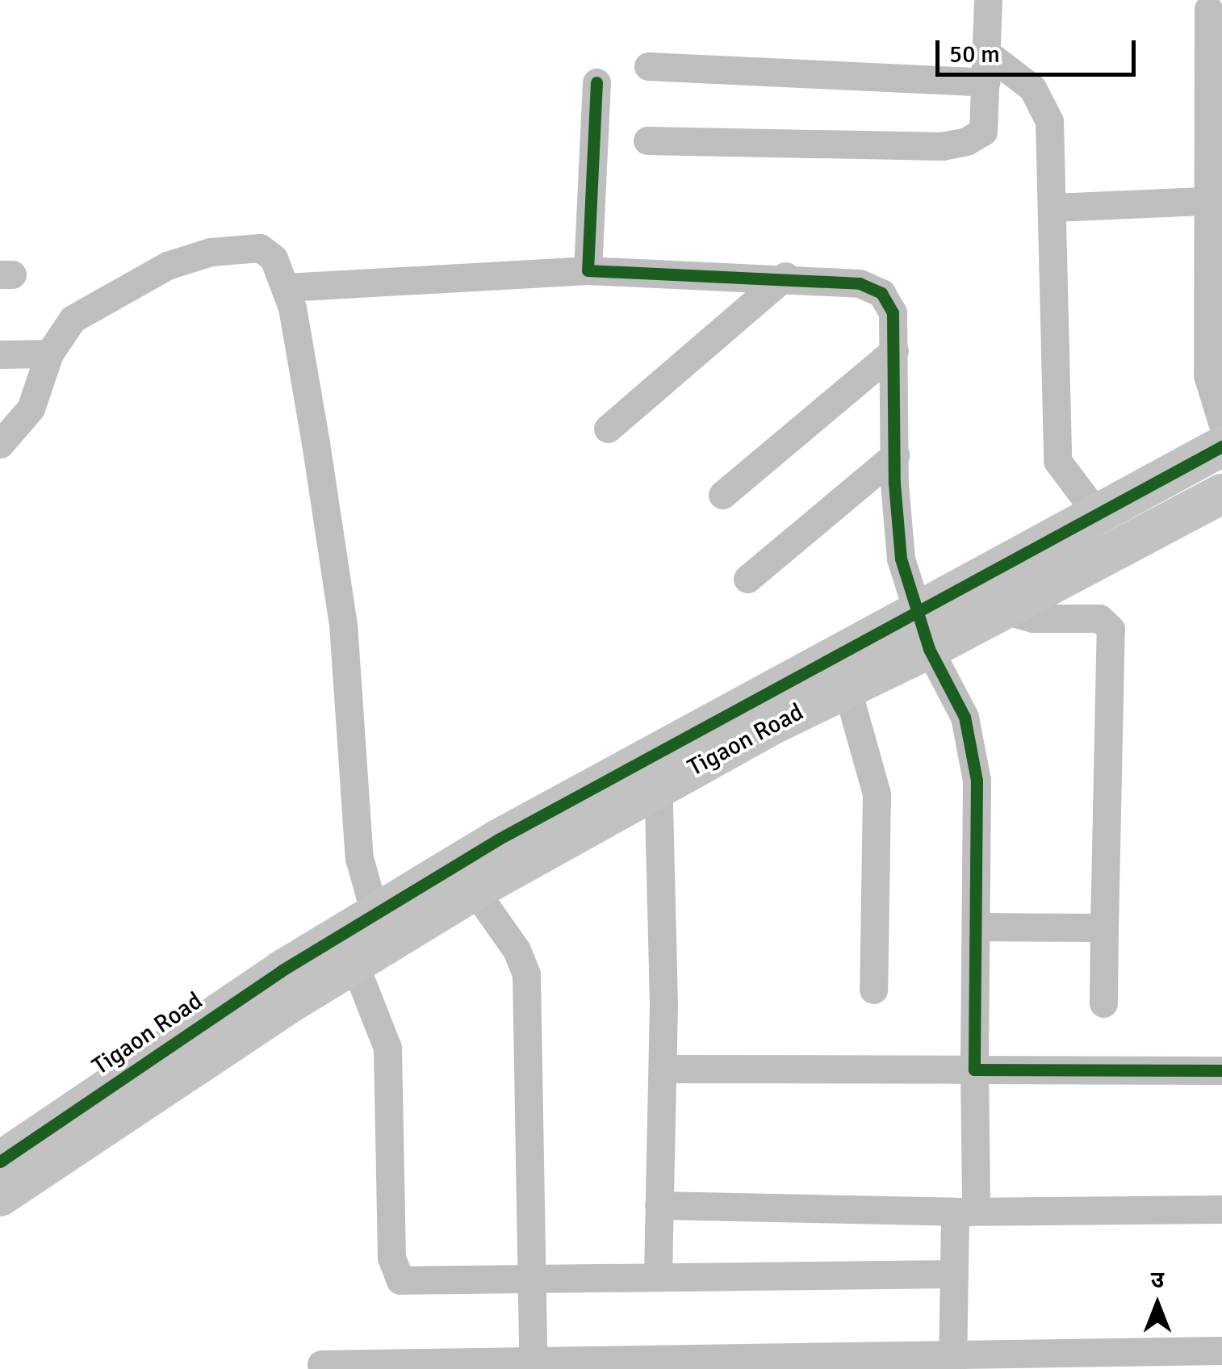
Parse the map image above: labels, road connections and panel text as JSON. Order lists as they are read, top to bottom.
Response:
{
  "streets": {
    "street": ["Tigaon Road"]
  },
  "scale_bar": "50 m",
  "north": "top"
}
